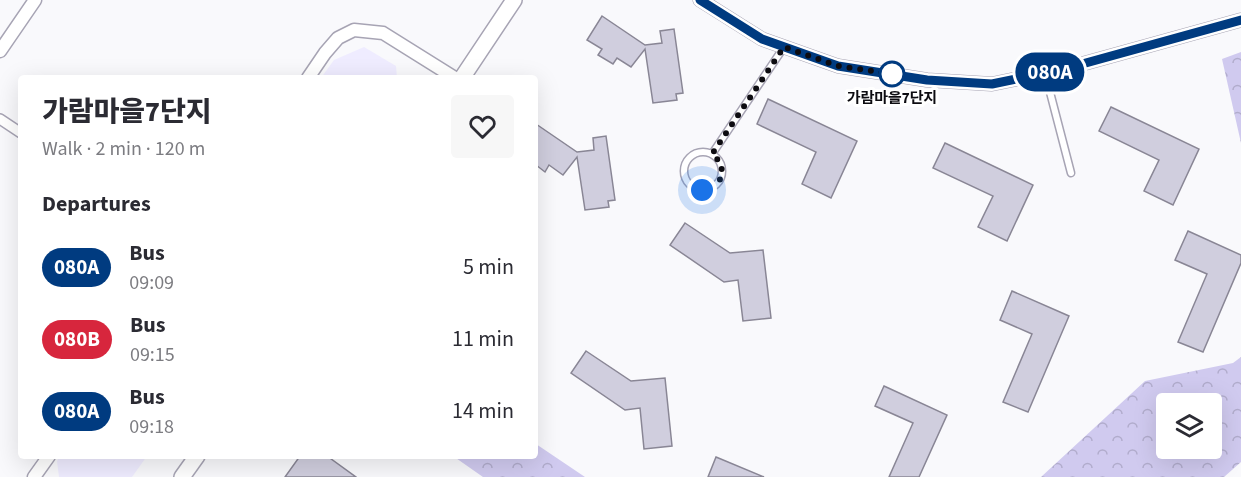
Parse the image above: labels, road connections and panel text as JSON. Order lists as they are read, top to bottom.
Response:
{
  "places": ["가람마을7단지"],
  "lines": ["bus line 080A"],
  "page": {
    "on_map": "080A",
    "heading": [
      ["가람마을7단지", "Walk · 2 min · 120 m"],
      "Departures"
    ],
    "list": [
      {
        "mark": "080A",
        "name": "Bus",
        "note": "09:09",
        "value": "5 min"
      },
      {
        "mark": "080B",
        "name": "Bus",
        "note": "09:15",
        "value": "11 min"
      },
      {
        "mark": "080A",
        "name": "Bus",
        "note": "09:18",
        "value": "14 min"
      }
    ]
  }
}
